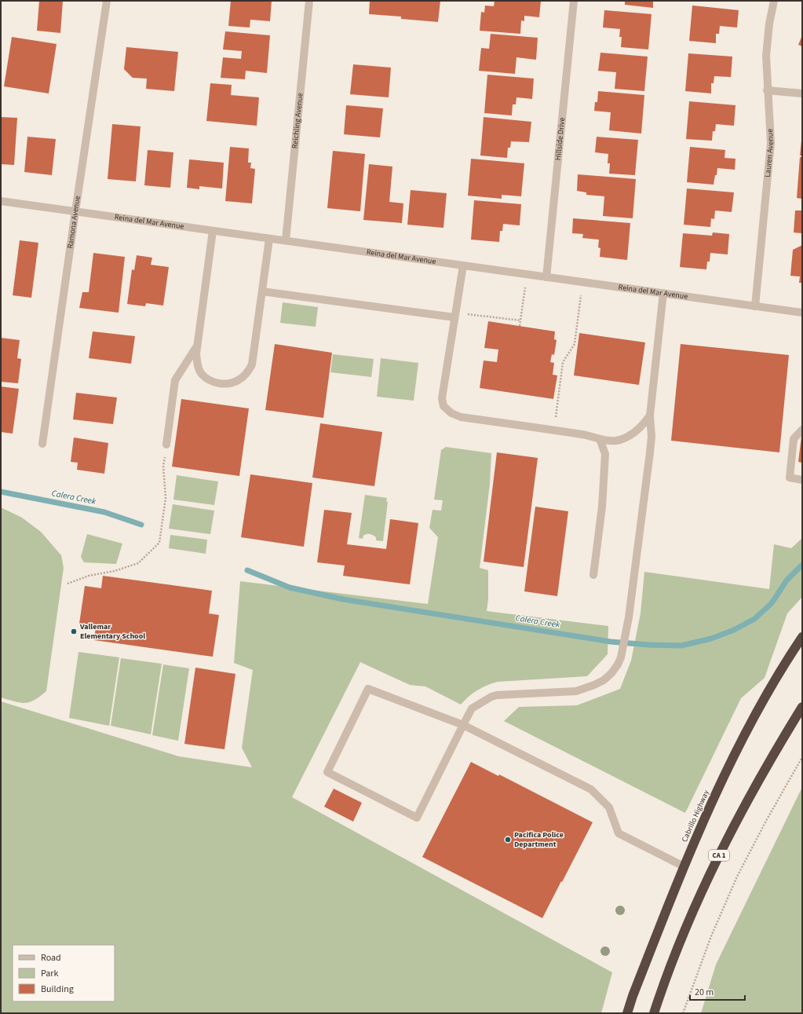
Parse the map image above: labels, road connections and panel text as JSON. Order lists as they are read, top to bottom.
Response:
{
  "streets": {
    "highway": ["Cabrillo Highway", "CA 1"],
    "street": [
      "Reichling Avenue",
      "Hillside Drive",
      "Lauren Avenue",
      "Reina del Mar Avenue",
      "Ramona Avenue"
    ]
  },
  "crossings": [
    ["Reichling Avenue", "Reina del Mar Avenue"],
    ["Hillside Drive", "Reina del Mar Avenue"],
    ["Lauren Avenue", "Reina del Mar Avenue"],
    ["Reina del Mar Avenue", "Ramona Avenue"]
  ],
  "water": ["Calera Creek"],
  "places": ["Vallemar Elementary School", "Pacifica Police Department"],
  "legend": ["Road", "Park", "Building"],
  "scale_bar": "20 m"
}
